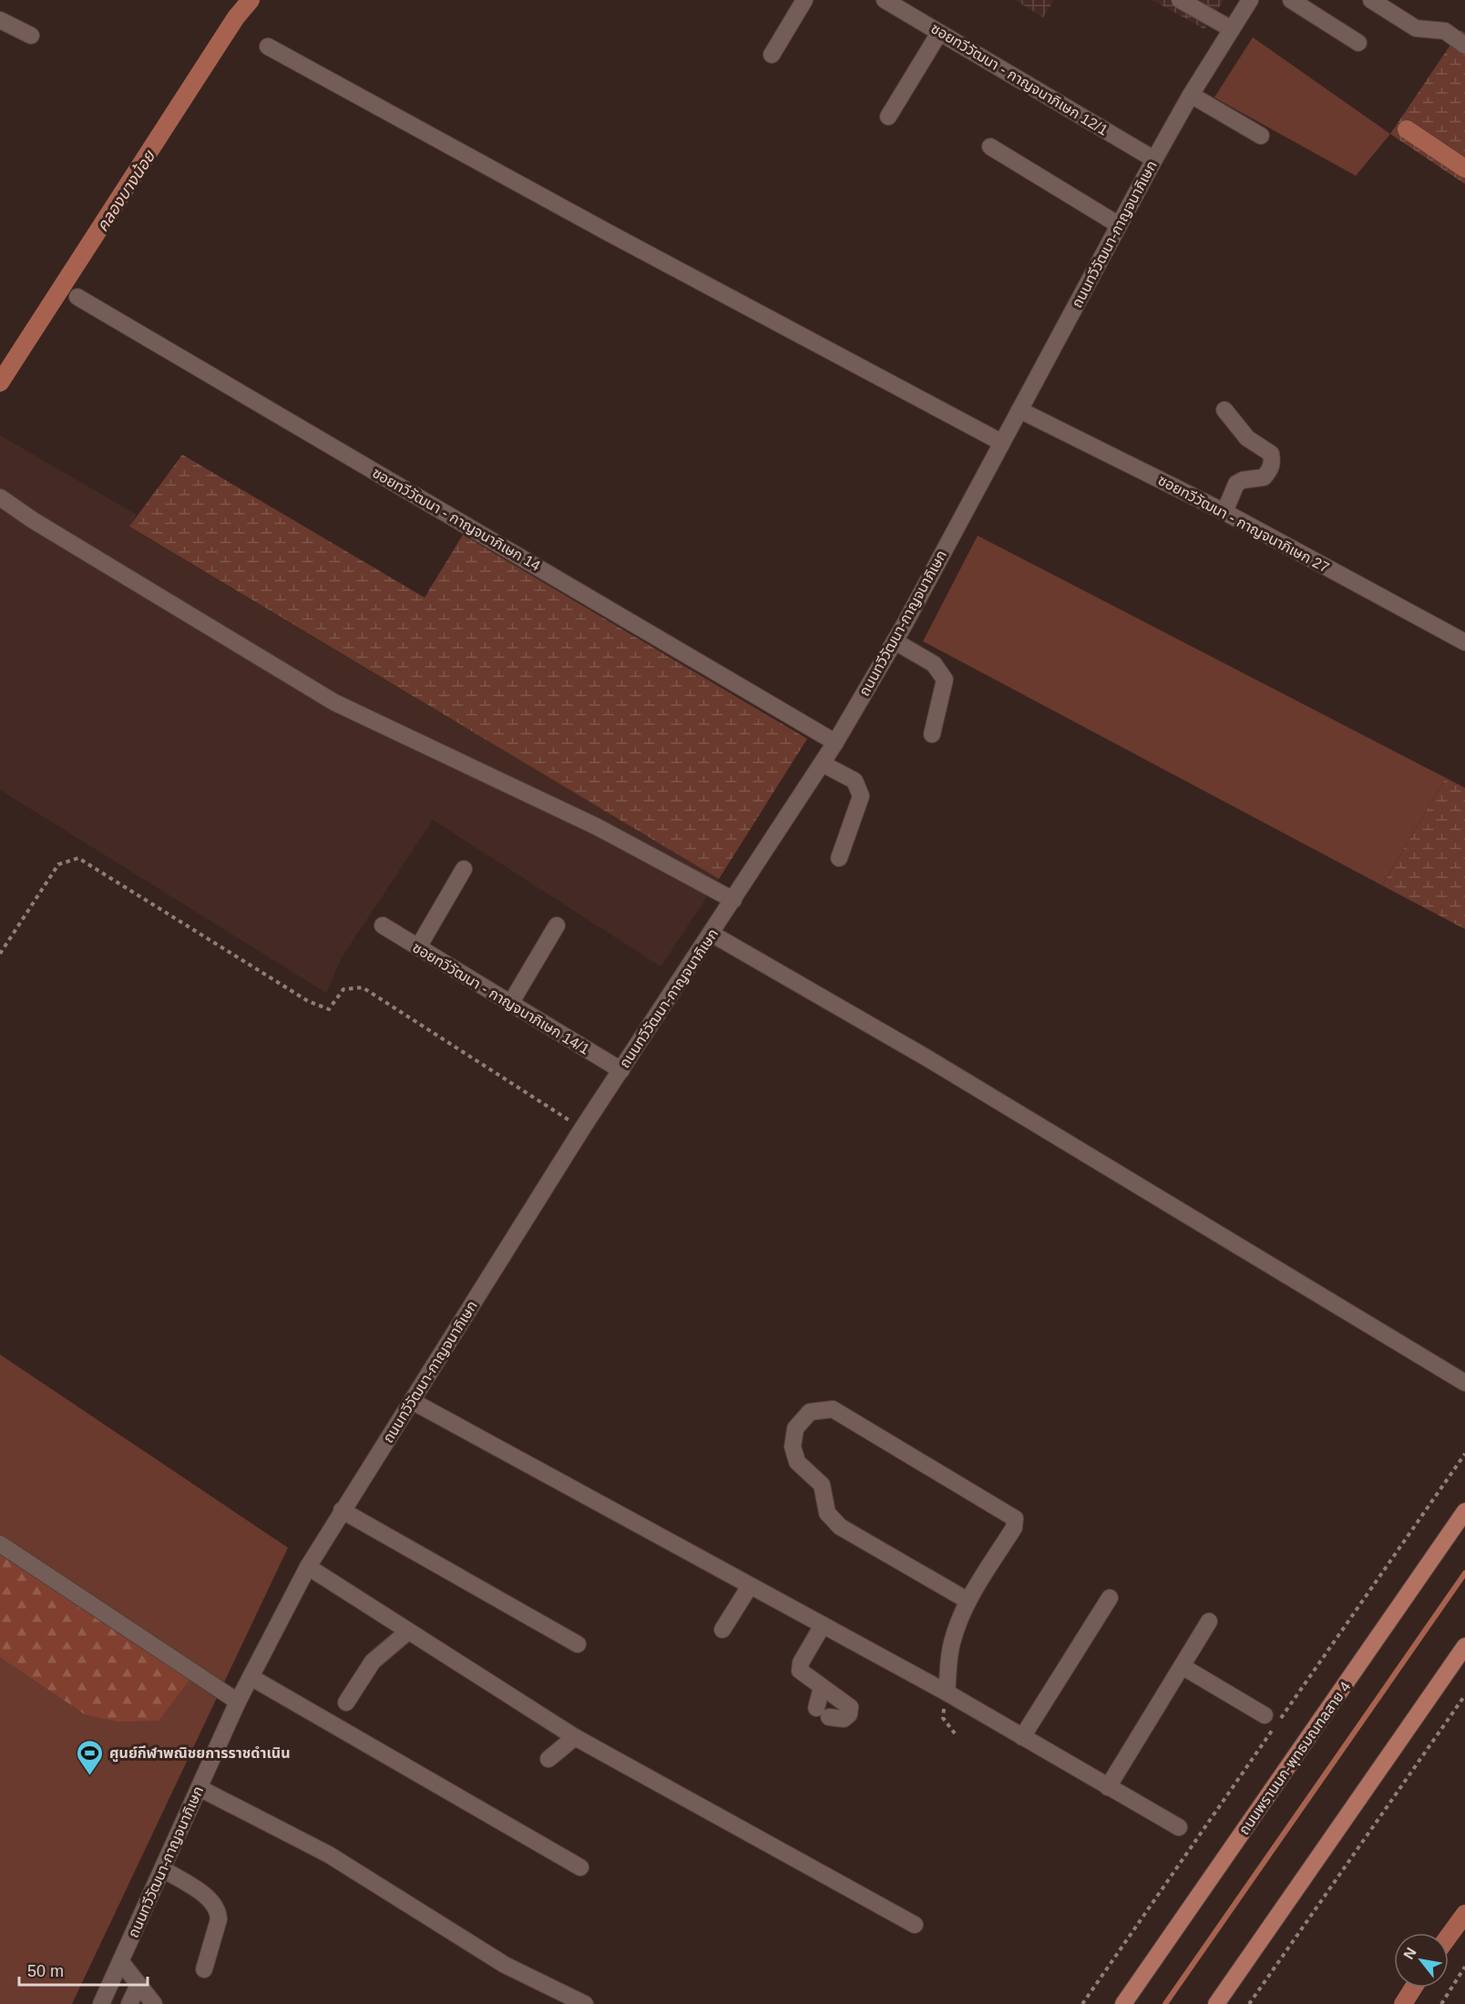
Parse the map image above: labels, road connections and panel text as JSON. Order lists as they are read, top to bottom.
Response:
{
  "streets": {
    "main road": ["ถนนพรานนก-พุทธมณฑลสาย 4"],
    "street": [
      "ซอยทวีวัฒนา - กาญจนาภิเษก 12/1",
      "ถนนทวีวัฒนา-กาญจนาภิเษก",
      "ซอยทวีวัฒนา - กาญจนาภิเษก 14",
      "ซอยทวีวัฒนา - กาญจนาภิเษก 27",
      "ซอยทวีวัฒนา - กาญจนาภิเษก 14/1"
    ]
  },
  "crossings": [
    ["ซอยทวีวัฒนา - กาญจนาภิเษก 12/1", "ถนนทวีวัฒนา-กาญจนาภิเษก"],
    ["ถนนทวีวัฒนา-กาญจนาภิเษก", "ซอยทวีวัฒนา - กาญจนาภิเษก 14"],
    ["ถนนทวีวัฒนา-กาญจนาภิเษก", "ซอยทวีวัฒนา - กาญจนาภิเษก 27"],
    ["ถนนทวีวัฒนา-กาญจนาภิเษก", "ซอยทวีวัฒนา - กาญจนาภิเษก 14/1"]
  ],
  "water": ["คลองบางน้อย"],
  "places": {
    "sports": ["ศูนย์กีฬาพณิชยการราชดำเนิน"]
  },
  "scale_bar": "50 m",
  "north": "top left"
}
